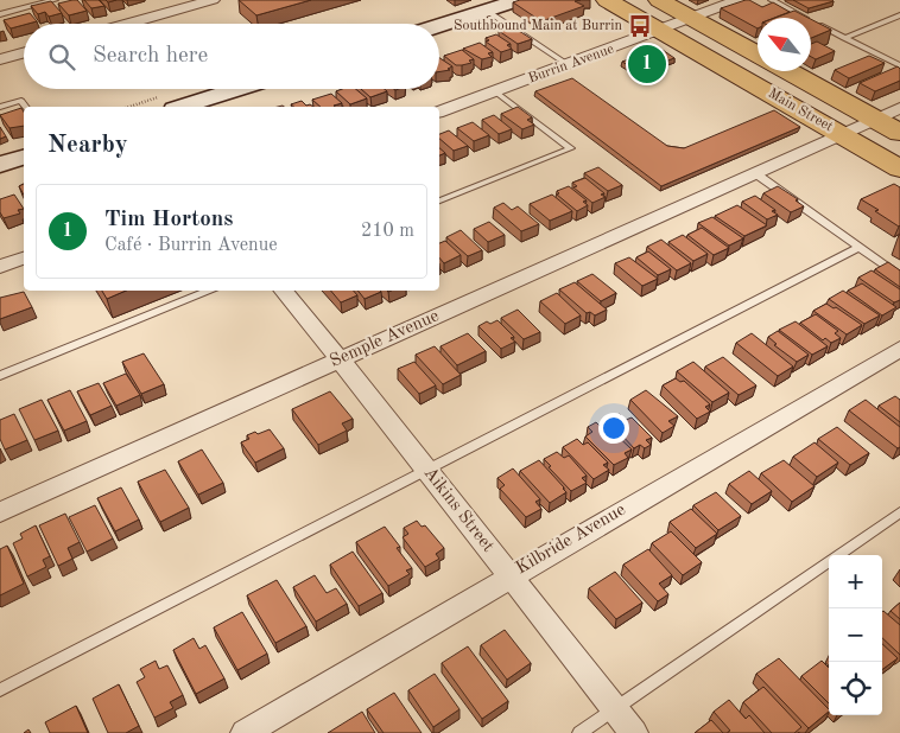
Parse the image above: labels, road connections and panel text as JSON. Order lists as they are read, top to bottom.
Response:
{
  "streets": {
    "main road": ["Main Street"],
    "street": [
      "Burrin Avenue",
      "Semple Avenue",
      "Aikins Street",
      "Kilbride Avenue"
    ]
  },
  "crossings": [
    ["Burrin Avenue", "Main Street"],
    ["Main Street", "Semple Avenue"],
    ["Semple Avenue", "Aikins Street"],
    ["Aikins Street", "Kilbride Avenue"]
  ],
  "places": {
    "bus stop": ["Southbound Main at Burrin"]
  },
  "north": "top left",
  "page": {
    "search": "Search here",
    "pins": "1",
    "heading": "Nearby",
    "list": [
      {
        "mark": "1",
        "name": "Tim Hortons",
        "note": "Café · Burrin Avenue",
        "value": "210 m"
      }
    ],
    "map_buttons": ["+", "−"]
  }
}
